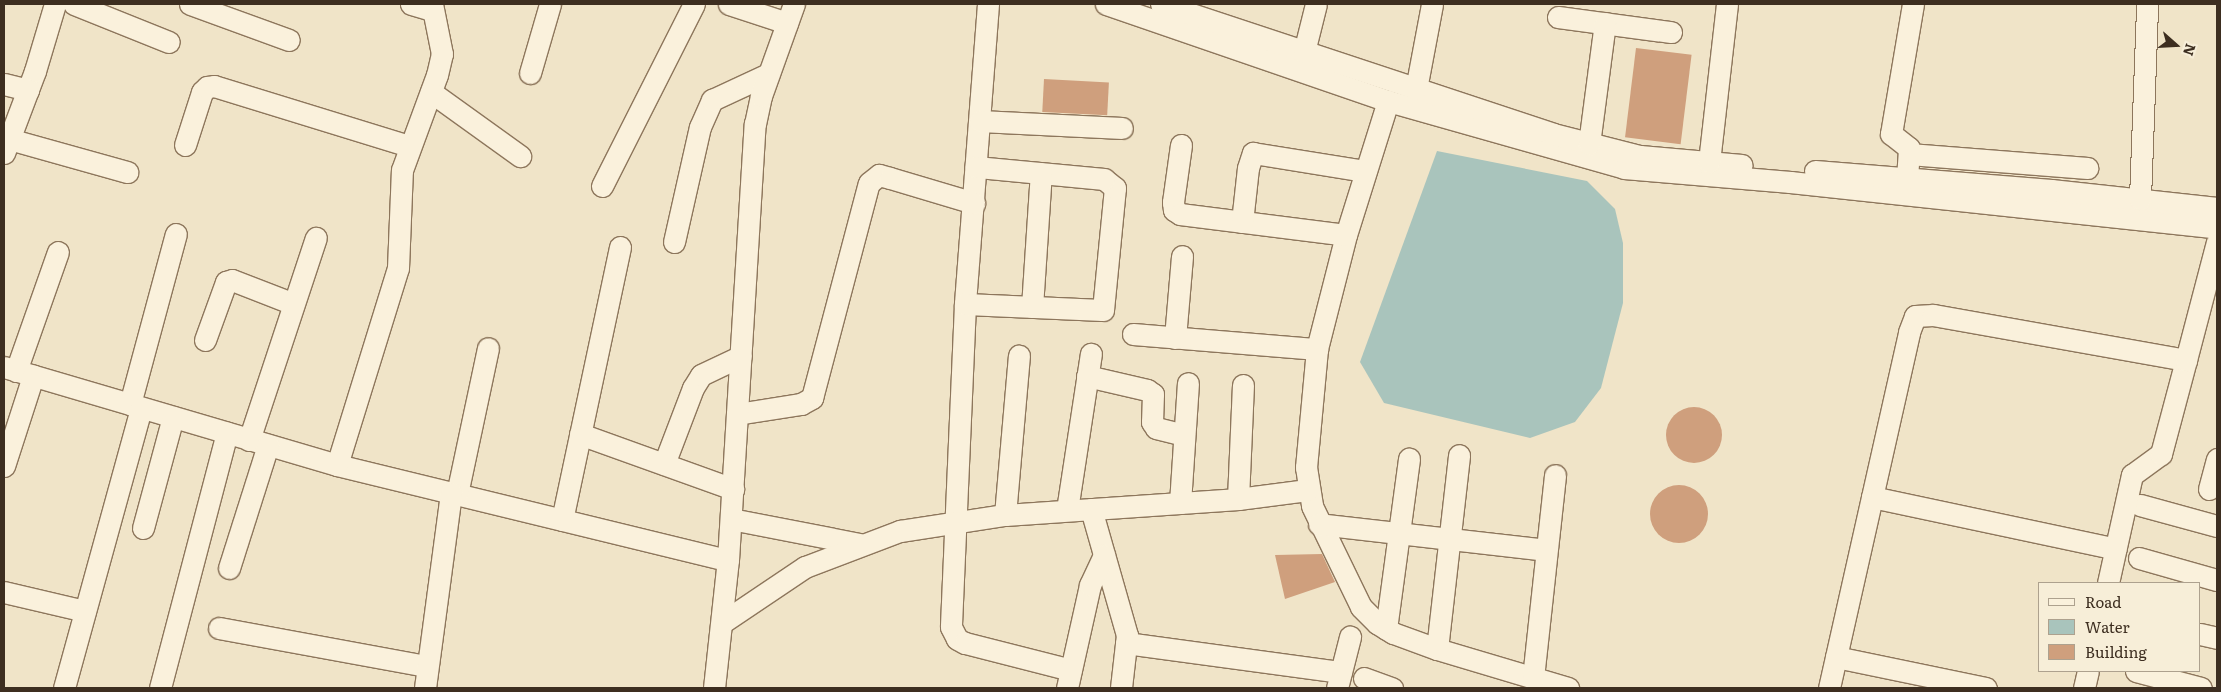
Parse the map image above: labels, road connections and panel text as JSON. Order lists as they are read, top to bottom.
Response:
{
  "legend": ["Road", "Water", "Building"],
  "north": "right"
}
